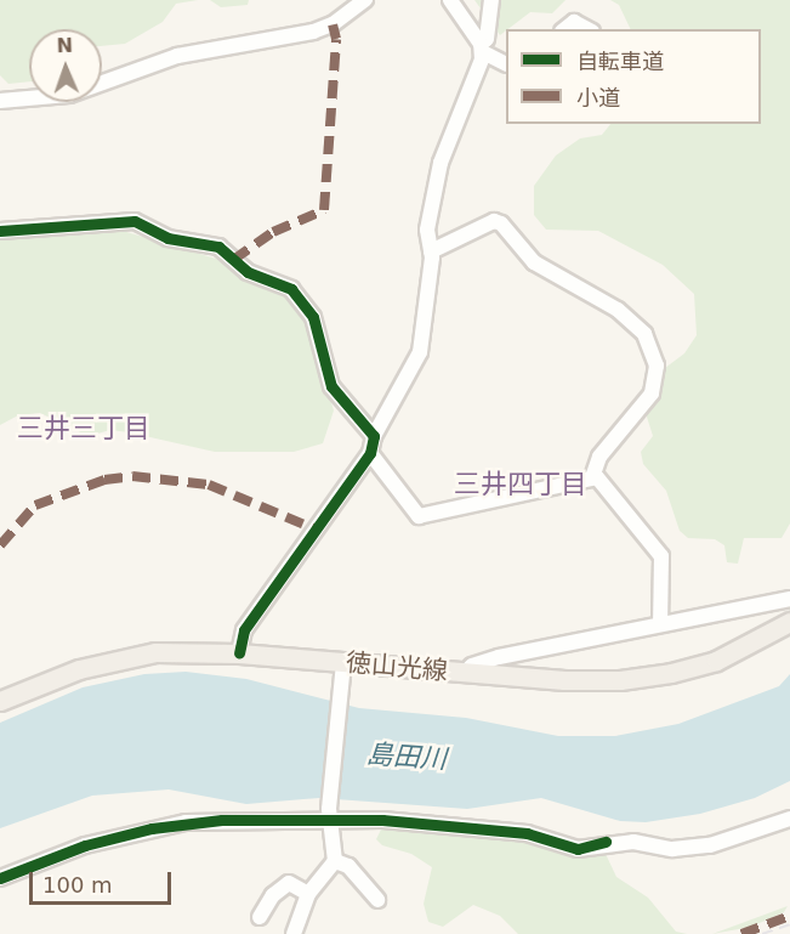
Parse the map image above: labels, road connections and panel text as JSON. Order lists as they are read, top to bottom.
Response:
{
  "streets": {
    "main road": ["徳山光線"]
  },
  "districts": ["三井三丁目", "三井四丁目"],
  "water": ["島田川"],
  "legend": ["自転車道", "小道"],
  "scale_bar": "100 m",
  "north": "top"
}
